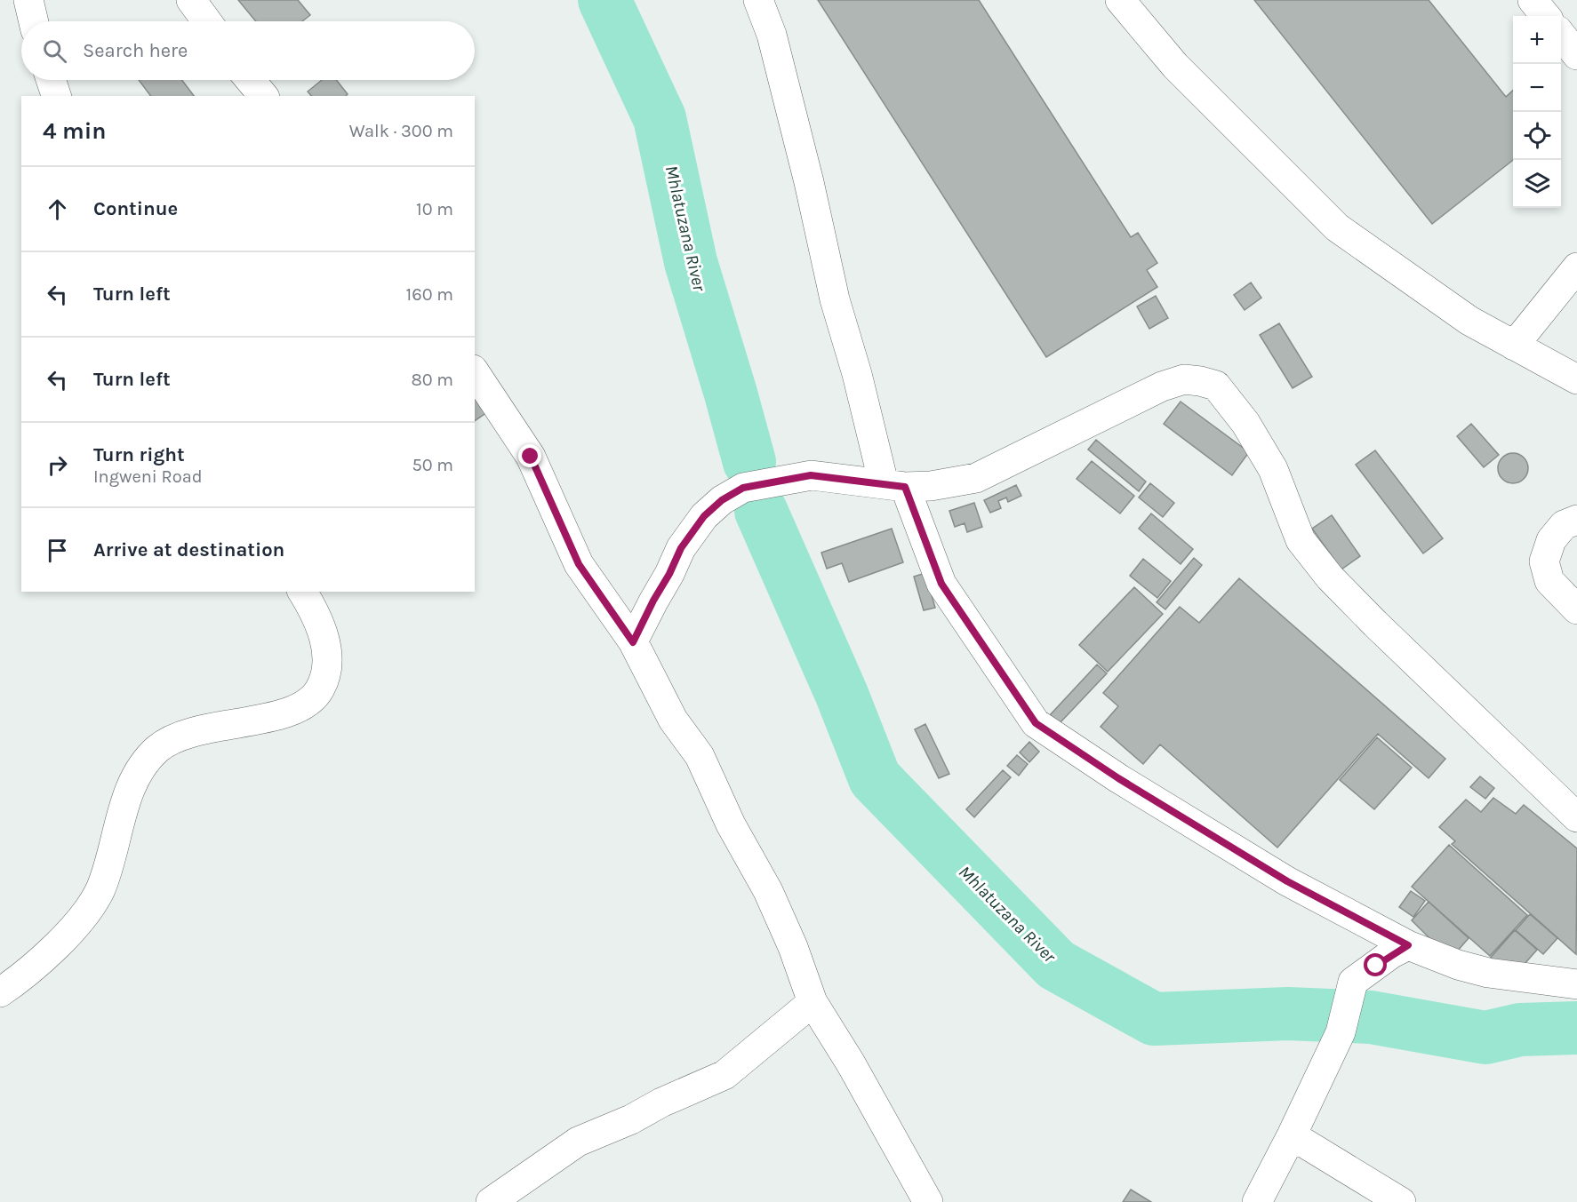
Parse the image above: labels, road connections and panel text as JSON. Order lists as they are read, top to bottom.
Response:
{
  "water": ["Mhlatuzana River"],
  "page": {
    "map_buttons": ["+", "−"],
    "search": "Search here",
    "heading": ["4 min", "Walk · 300 m"],
    "list": [
      ["Continue", "10 m"],
      ["Turn left", "160 m"],
      ["Turn left", "80 m"],
      ["Turn right", "Ingweni Road", "50 m"],
      "Arrive at destination"
    ]
  }
}
